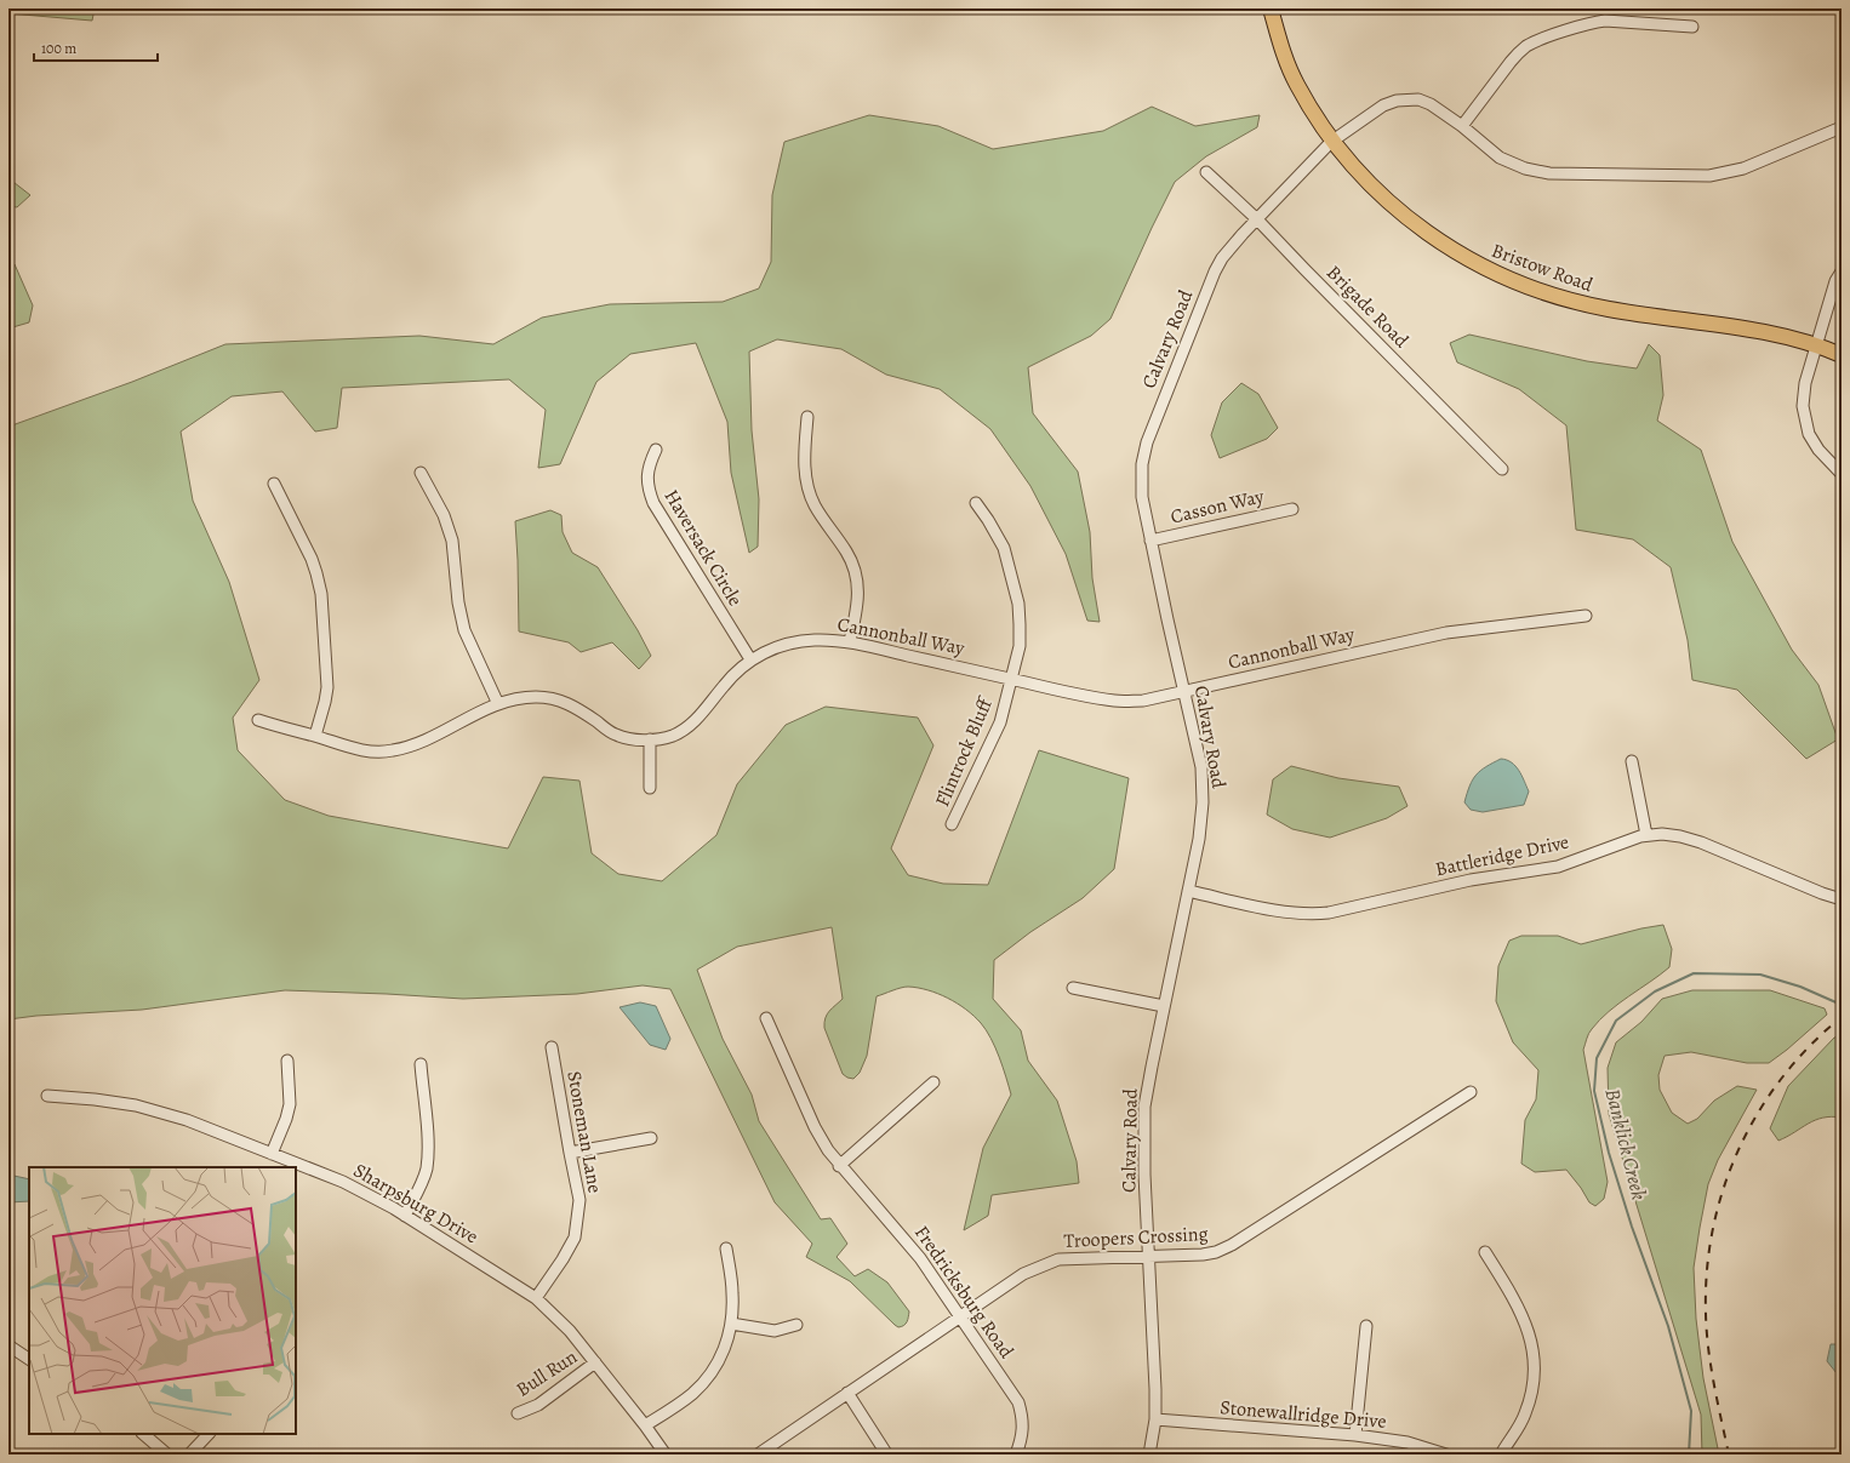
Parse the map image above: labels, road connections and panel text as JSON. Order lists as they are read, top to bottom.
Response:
{
  "streets": {
    "main road": ["Bristow Road"],
    "street": [
      "Brigade Road",
      "Calvary Road",
      "Casson Way",
      "Haversack Circle",
      "Cannonball Way",
      "Flintrock Bluff",
      "Battleridge Drive",
      "Stoneman Lane",
      "Sharpsburg Drive",
      "Troopers Crossing",
      "Fredricksburg Road",
      "Bull Run",
      "Stonewallridge Drive"
    ]
  },
  "crossings": [
    ["Bristow Road", "Calvary Road"],
    ["Brigade Road", "Calvary Road"],
    ["Calvary Road", "Casson Way"],
    ["Calvary Road", "Cannonball Way"],
    ["Calvary Road", "Battleridge Drive"],
    ["Calvary Road", "Troopers Crossing"],
    ["Calvary Road", "Stonewallridge Drive"],
    ["Haversack Circle", "Cannonball Way"],
    ["Cannonball Way", "Flintrock Bluff"],
    ["Stoneman Lane", "Sharpsburg Drive"],
    ["Sharpsburg Drive", "Bull Run"],
    ["Troopers Crossing", "Fredricksburg Road"]
  ],
  "water": ["Banklick Creek"],
  "scale_bar": "100 m"
}
